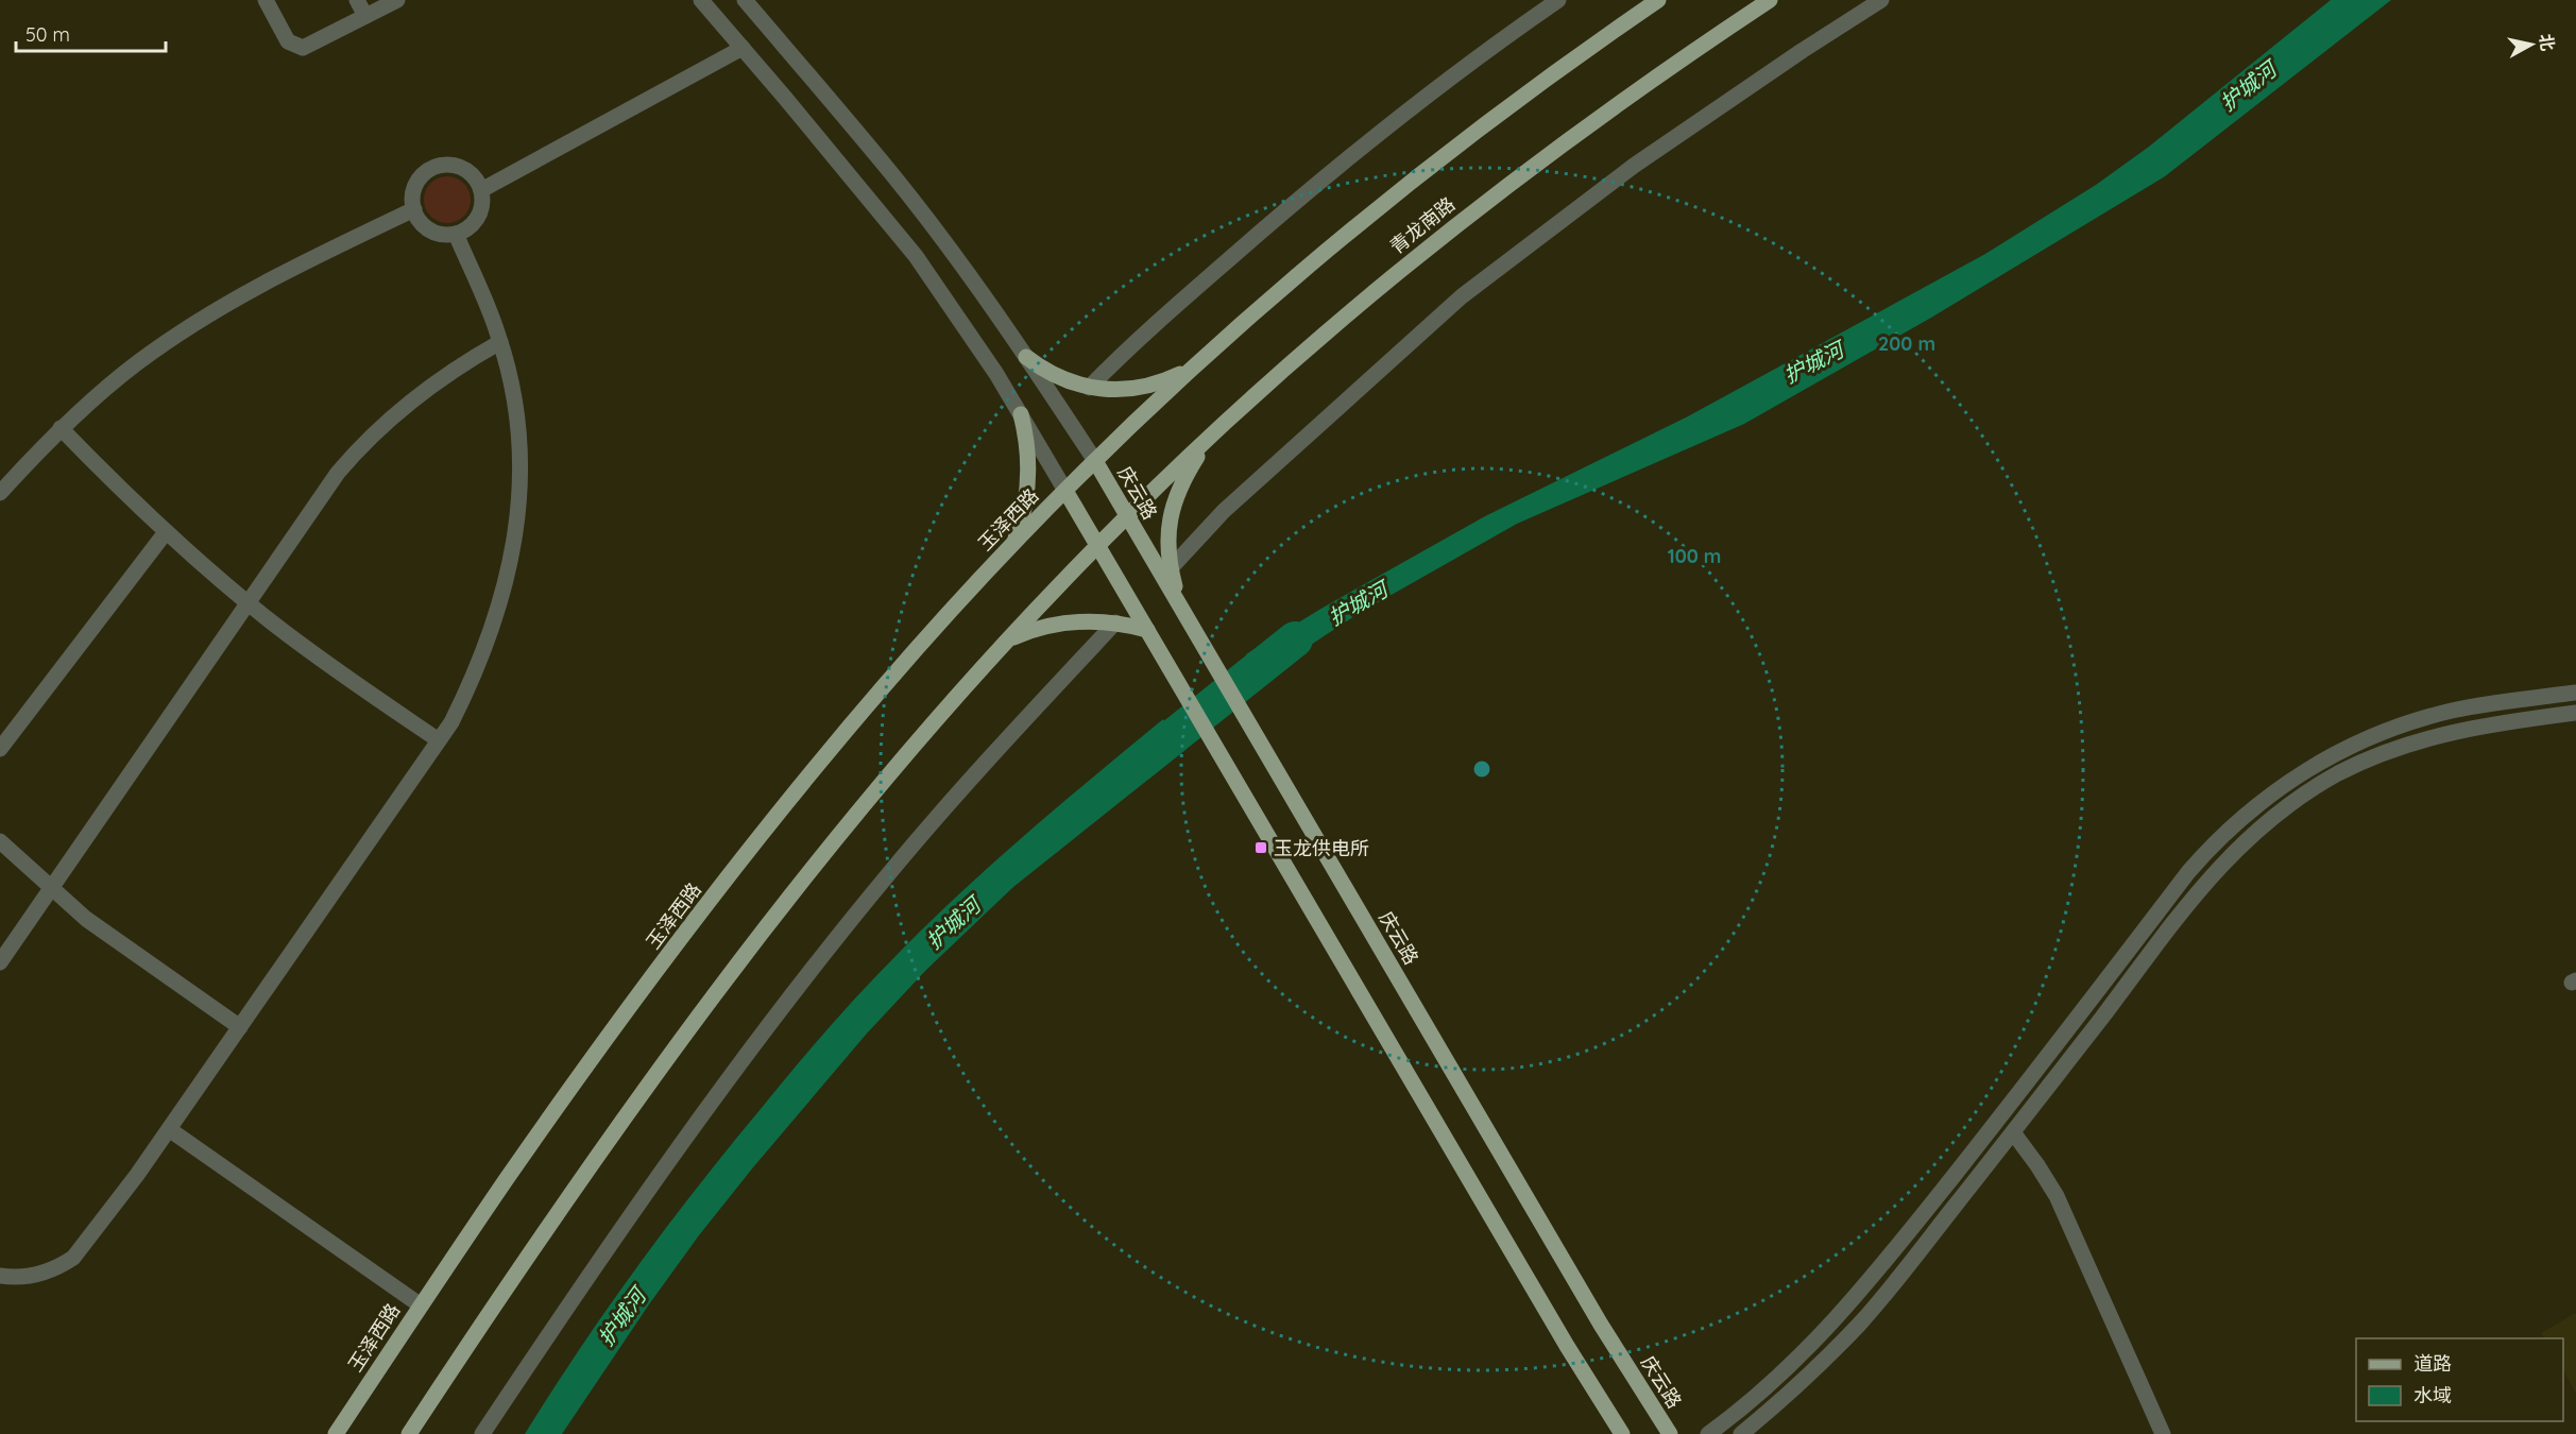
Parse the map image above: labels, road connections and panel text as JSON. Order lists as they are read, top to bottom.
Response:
{
  "streets": {
    "main road": ["青龙南路", "庆云路", "玉泽西路"]
  },
  "crossings": [
    ["青龙南路", "庆云路"],
    ["庆云路", "玉泽西路"]
  ],
  "water": ["护城河"],
  "places": {
    "transit": ["玉龙供电所"]
  },
  "legend": ["道路", "水域"],
  "scale_bar": "50 m",
  "north": "right",
  "rings": ["200 m", "100 m"]
}
